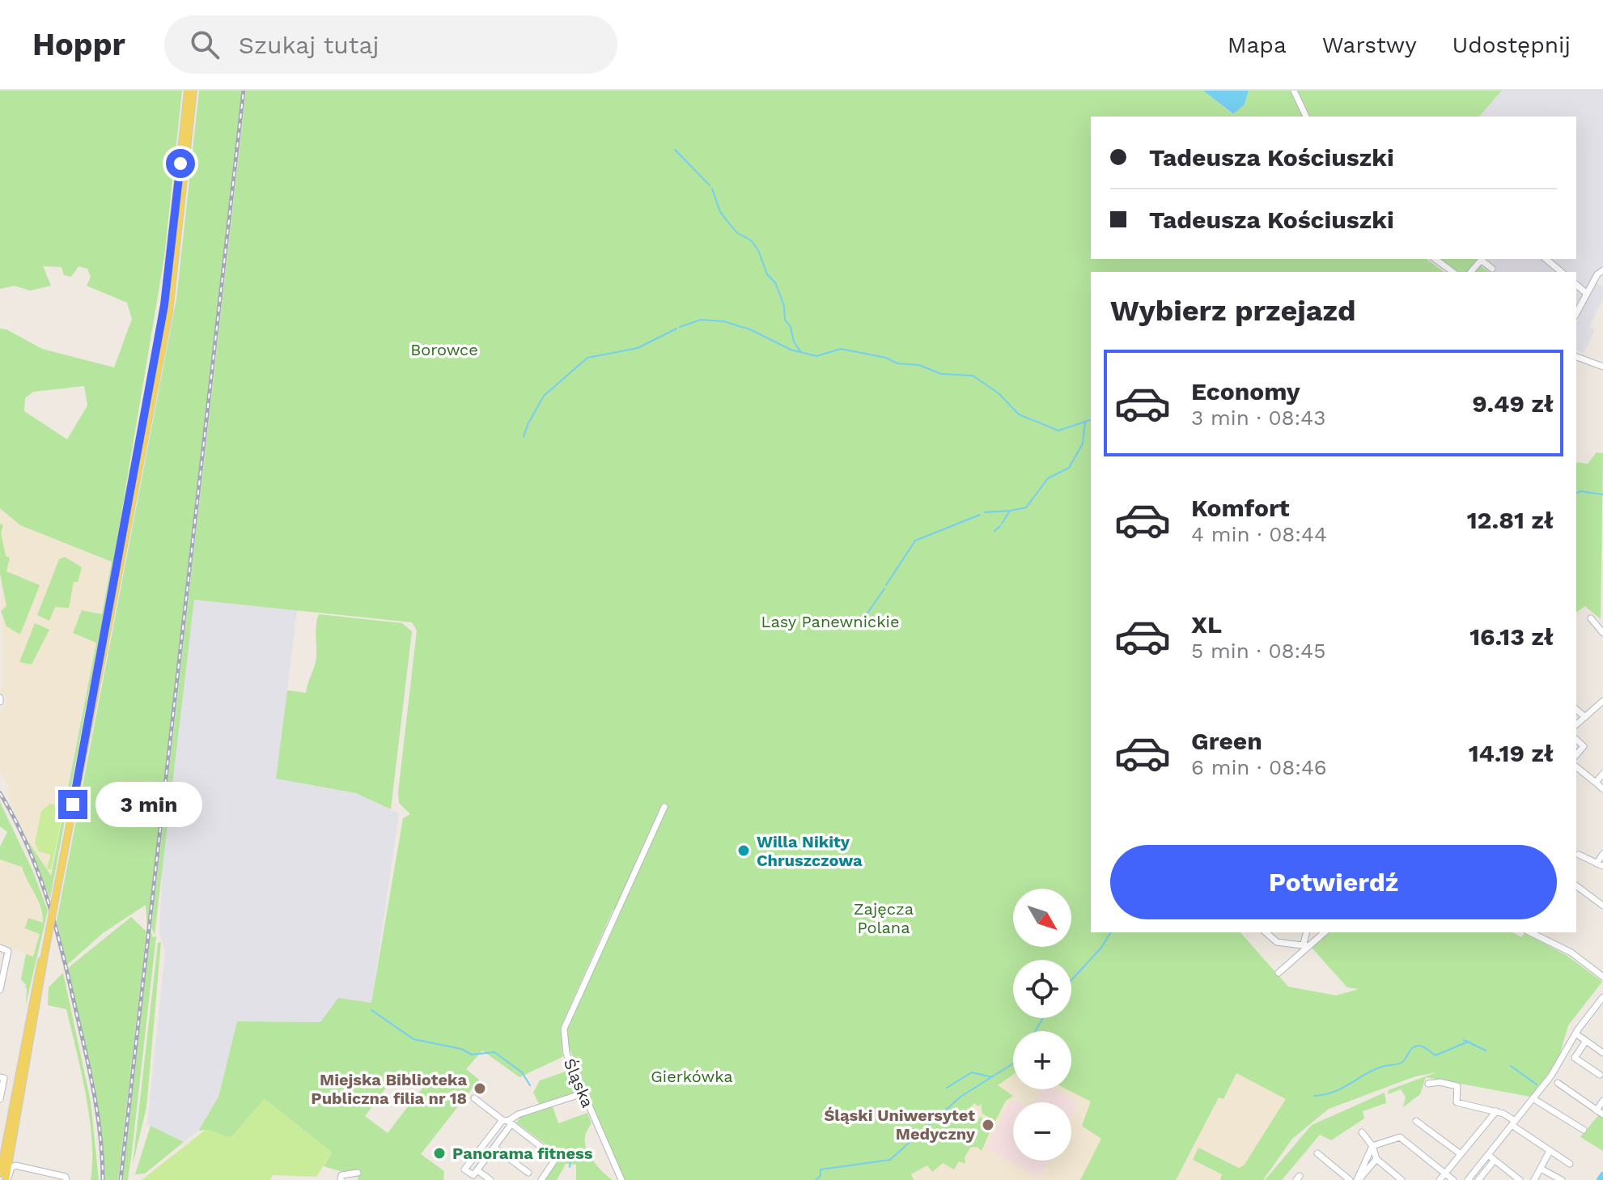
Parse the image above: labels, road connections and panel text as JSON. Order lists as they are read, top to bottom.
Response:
{
  "streets": {
    "street": ["Śląska"]
  },
  "parks": [
    "Borowce",
    "Lasy Panewnickie",
    "Zajęcza Polana",
    "Gierkówka"
  ],
  "places": [
    "Willa Nikity Chruszczowa",
    "Miejska Biblioteka Publiczna filia nr 18",
    "Śląski Uniwersytet Medyczny",
    "Panorama fitness"
  ],
  "north": "bottom right",
  "page": {
    "header": "Hoppr",
    "search": "Szukaj tutaj",
    "nav": ["Mapa", "Warstwy", "Udostępnij"],
    "banner": ["Tadeusza Kościuszki", "Tadeusza Kościuszki"],
    "heading": "Wybierz przejazd",
    "list": [
      {
        "name": "Economy",
        "note": "3 min · 08:43",
        "value": "9.49 zł"
      },
      {
        "name": "Komfort",
        "note": "4 min · 08:44",
        "value": "12.81 zł"
      },
      {
        "name": "XL",
        "note": "5 min · 08:45",
        "value": "16.13 zł"
      },
      {
        "name": "Green",
        "note": "6 min · 08:46",
        "value": "14.19 zł"
      }
    ],
    "bubble": "3 min",
    "buttons": "Potwierdź",
    "map_buttons": ["+", "−"]
  }
}
